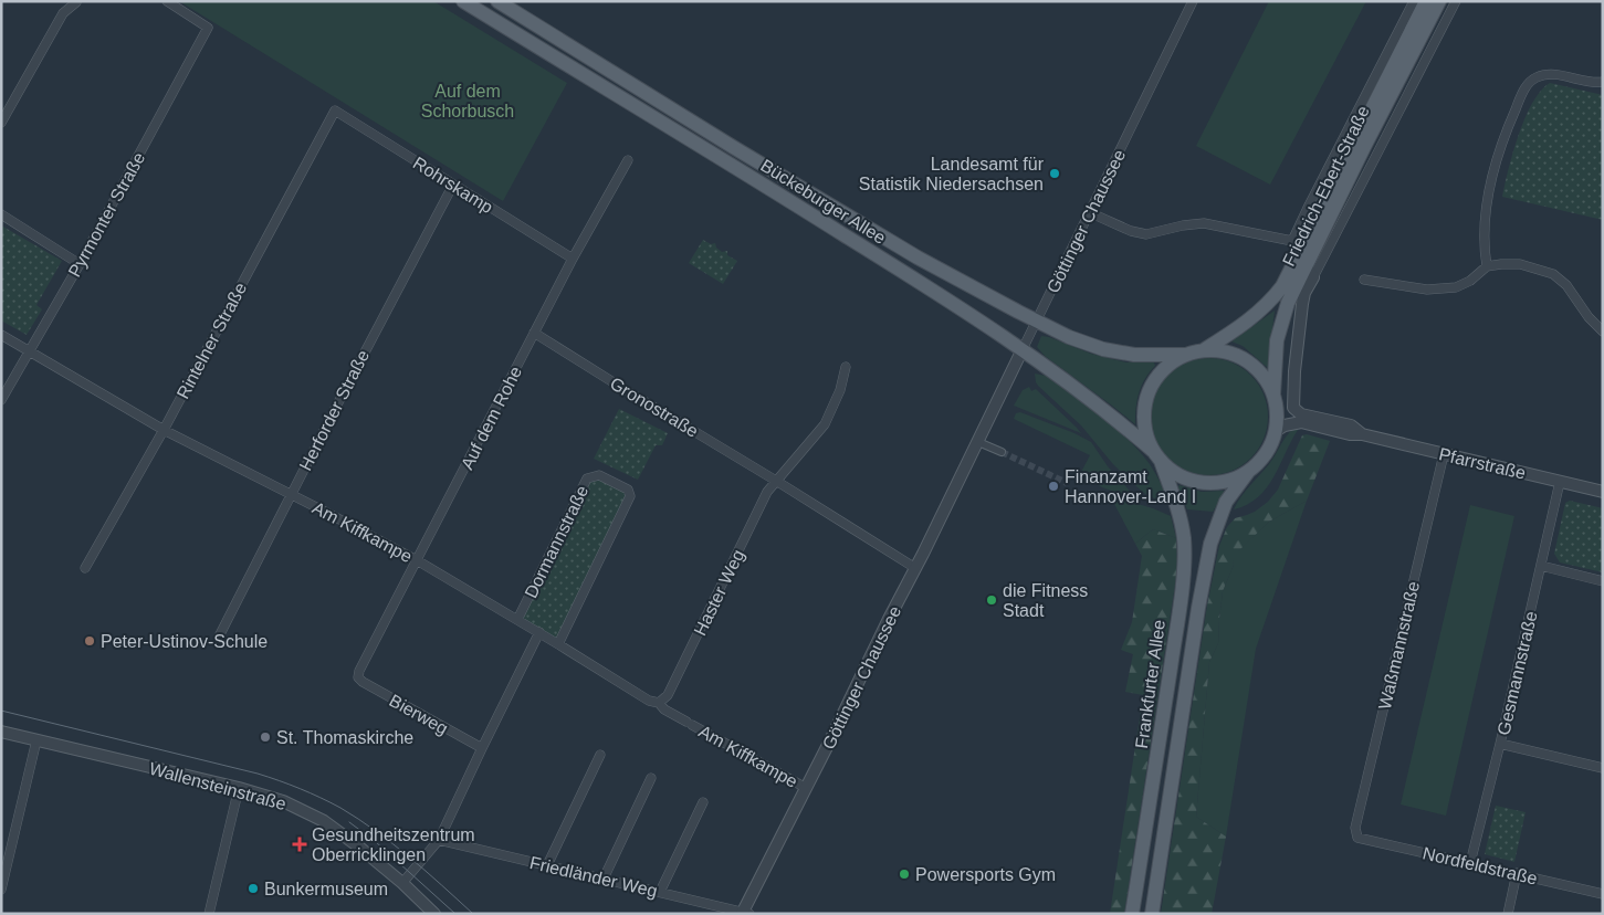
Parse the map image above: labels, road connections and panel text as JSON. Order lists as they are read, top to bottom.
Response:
{
  "streets": {
    "main road": ["Friedrich-Ebert-Straße", "Bückeburger Allee", "Frankfurter Allee"],
    "street": [
      "Rohrskamp",
      "Pyrmonter Straße",
      "Göttinger Chaussee",
      "Rintelner Straße",
      "Gronostraße",
      "Herforder Straße",
      "Auf dem Rohe",
      "Pfarrstraße",
      "Am Kiffkampe",
      "Dormannstraße",
      "Haster Weg",
      "Waßmannstraße",
      "Gesmannstraße",
      "Bierweg",
      "Wallensteinstraße",
      "Nordfeldstraße",
      "Friedländer Weg"
    ]
  },
  "crossings": [
    ["Rohrskamp", "Rintelner Straße"],
    ["Rohrskamp", "Herforder Straße"],
    ["Rohrskamp", "Auf dem Rohe"],
    ["Friedrich-Ebert-Straße", "Bückeburger Allee"],
    ["Friedrich-Ebert-Straße", "Pfarrstraße"],
    ["Friedrich-Ebert-Straße", "Frankfurter Allee"],
    ["Bückeburger Allee", "Göttinger Chaussee"],
    ["Bückeburger Allee", "Pfarrstraße"],
    ["Bückeburger Allee", "Frankfurter Allee"],
    ["Pyrmonter Straße", "Am Kiffkampe"],
    ["Göttinger Chaussee", "Gronostraße"],
    ["Göttinger Chaussee", "Am Kiffkampe"],
    ["Göttinger Chaussee", "Friedländer Weg"],
    ["Rintelner Straße", "Am Kiffkampe"],
    ["Gronostraße", "Auf dem Rohe"],
    ["Gronostraße", "Haster Weg"],
    ["Herforder Straße", "Am Kiffkampe"],
    ["Auf dem Rohe", "Am Kiffkampe"],
    ["Auf dem Rohe", "Bierweg"],
    ["Pfarrstraße", "Waßmannstraße"],
    ["Pfarrstraße", "Gesmannstraße"],
    ["Pfarrstraße", "Frankfurter Allee"],
    ["Am Kiffkampe", "Dormannstraße"],
    ["Am Kiffkampe", "Haster Weg"],
    ["Waßmannstraße", "Nordfeldstraße"],
    ["Gesmannstraße", "Nordfeldstraße"]
  ],
  "parks": ["Auf dem Schorbusch"],
  "places": {
    "other": [
      "Landesamt für Statistik Niedersachsen",
      "Finanzamt Hannover-Land I",
      "die Fitness Stadt",
      "Peter-Ustinov-Schule",
      "St. Thomaskirche",
      "Powersports Gym",
      "Bunkermuseum"
    ],
    "health": ["Gesundheitszentrum Oberricklingen"]
  }
}
